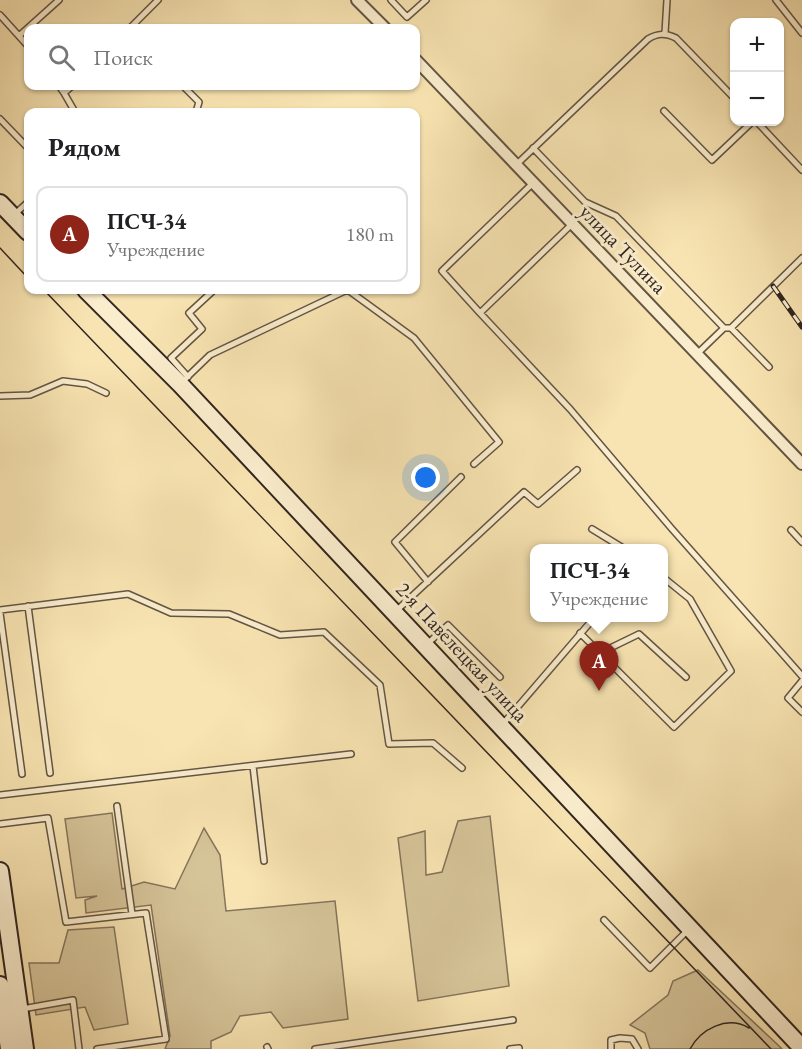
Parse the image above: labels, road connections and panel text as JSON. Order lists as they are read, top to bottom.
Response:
{
  "streets": {
    "main road": ["2-я Павелецкая улица"],
    "street": ["улица Тулина"]
  },
  "page": {
    "map_buttons": ["+", "−"],
    "search": "Поиск",
    "heading": "Рядом",
    "list": [
      {
        "mark": "A",
        "name": "ПСЧ-34",
        "note": "Учреждение",
        "value": "180 m"
      }
    ],
    "popup": ["ПСЧ-34", "Учреждение"],
    "pins": "A"
  }
}
